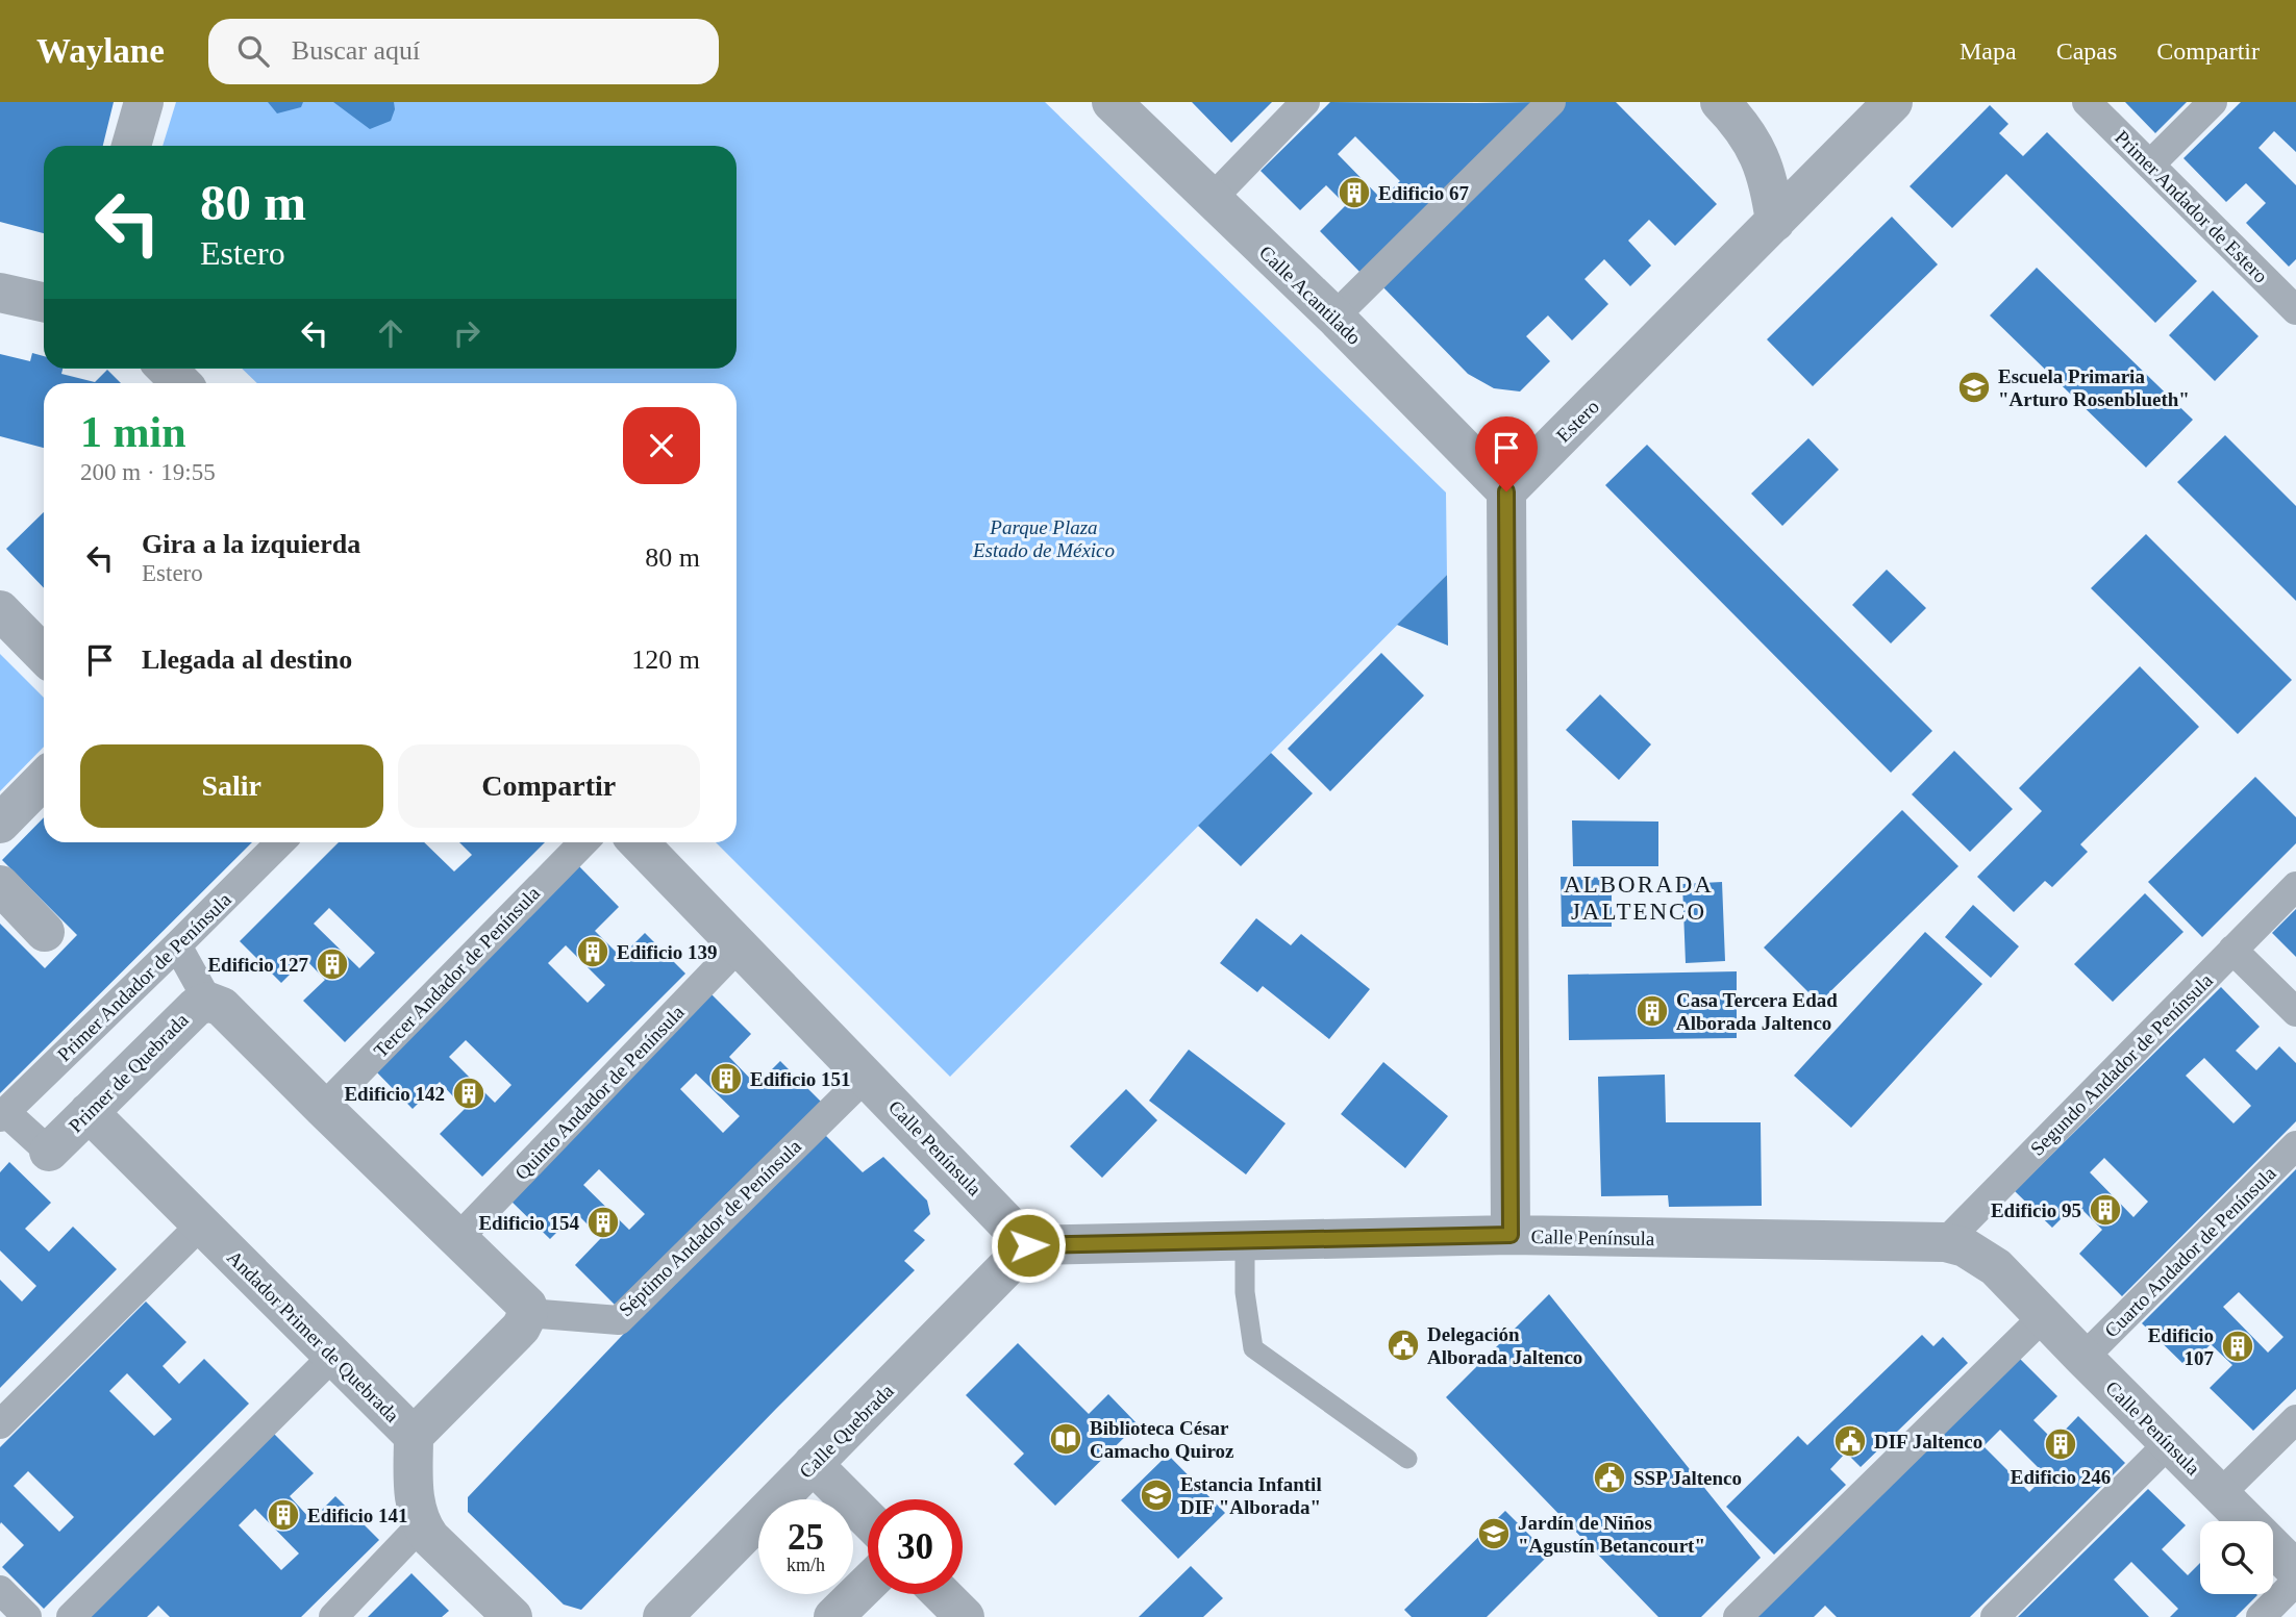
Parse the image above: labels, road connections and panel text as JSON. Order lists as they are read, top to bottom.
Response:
{
  "streets": {
    "street": [
      "Primer Andador de Estero",
      "Calle Acantilado",
      "Estero",
      "Tercer Andador de Península",
      "Primer Andador de Península",
      "Segundo Andador de Península",
      "Primer de Quebrada",
      "Quinto Andador de Península",
      "Calle Península",
      "Séptimo Andador de Península",
      "Cuarto Andador de Península",
      "Andador Primer de Quebrada",
      "Calle Quebrada"
    ]
  },
  "crossings": [
    ["Calle Acantilado", "Estero"],
    ["Primer Andador de Península", "Primer de Quebrada"],
    ["Segundo Andador de Península", "Calle Península"],
    ["Primer de Quebrada", "Andador Primer de Quebrada"],
    ["Quinto Andador de Península", "Calle Península"],
    ["Calle Península", "Séptimo Andador de Península"],
    ["Calle Península", "Cuarto Andador de Península"],
    ["Calle Península", "Calle Quebrada"]
  ],
  "districts": ["ALBORADA JALTENCO"],
  "parks": ["Parque Plaza Estado de México"],
  "places": {
    "building": [
      "Edificio 67",
      "Edificio 139",
      "Edificio 127",
      "Casa Tercera Edad Alborada Jaltenco",
      "Edificio 151",
      "Edificio 142",
      "Edificio 95",
      "Edificio 154",
      "Edificio 107",
      "Edificio 246",
      "Edificio 141"
    ],
    "school or university": ["Escuela Primaria \"Arturo Rosenblueth\"", "Estancia Infantil DIF \"Alborada\"", "Jardín de Niños \"Agustín Betancourt\""],
    "public building": ["Delegación Alborada Jaltenco", "DIF Jaltenco", "SSP Jaltenco"],
    "library": ["Biblioteca César Camacho Quiroz"]
  },
  "page": {
    "header": "Waylane",
    "search": "Buscar aquí",
    "nav": ["Mapa", "Capas", "Compartir"],
    "turn": ["80 m", "Estero"],
    "heading": ["1 min", "200 m · 19:55"],
    "list": [
      {
        "name": "Gira a la izquierda",
        "note": "Estero",
        "value": "80 m"
      },
      {
        "name": "Llegada al destino",
        "value": "120 m"
      }
    ],
    "buttons": ["Salir", "Compartir"],
    "speed": "25 km/h",
    "limit": "30"
  }
}
